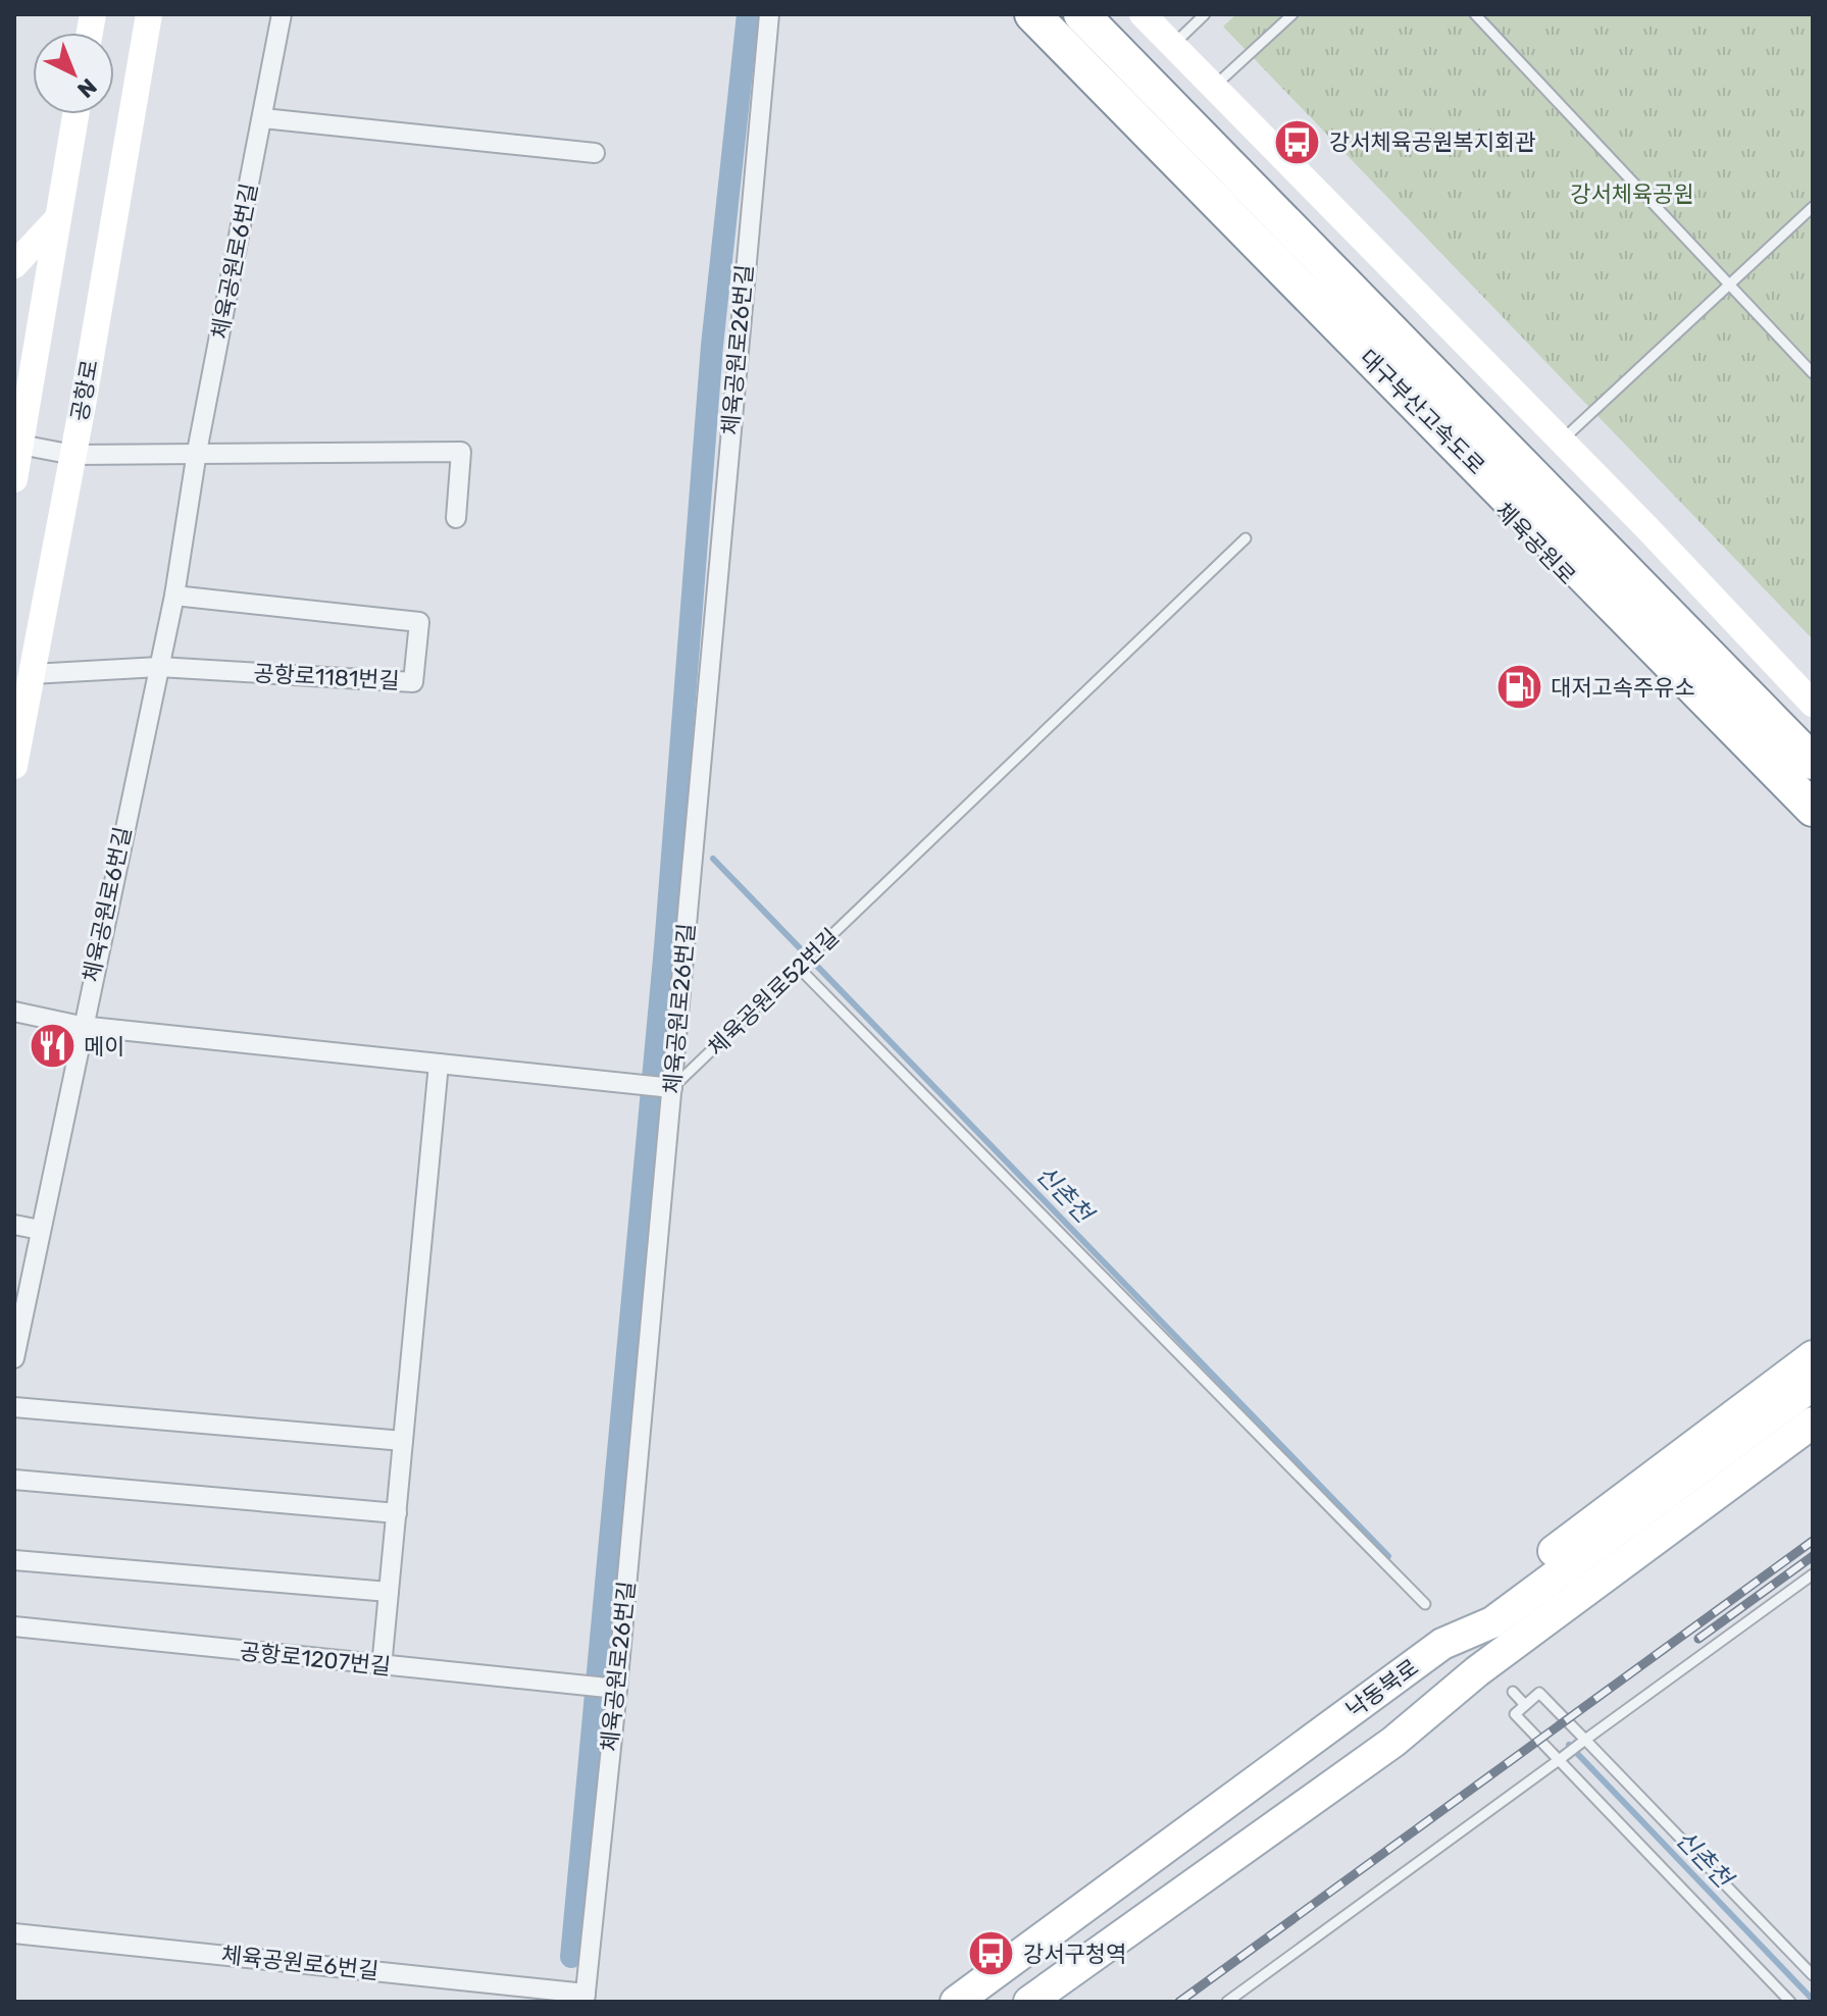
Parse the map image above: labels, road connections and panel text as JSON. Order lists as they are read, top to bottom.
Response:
{
  "streets": {
    "highway": ["대구부산고속도로"],
    "main road": ["공항로", "체육공원로", "낙동북로"],
    "street": [
      "체육공원로6번길",
      "체육공원로26번길",
      "공항로1181번길",
      "공항로1207번길"
    ],
    "lane": ["체육공원로52번길"]
  },
  "crossings": [
    ["체육공원로6번길", "체육공원로26번길"],
    ["체육공원로6번길", "공항로1181번길"],
    ["체육공원로26번길", "체육공원로52번길"],
    ["체육공원로26번길", "공항로1207번길"],
    ["공항로", "공항로1181번길"]
  ],
  "water": ["신촌천"],
  "parks": ["강서체육공원"],
  "places": {
    "bus stop": ["강서체육공원복지회관", "강서구청역"],
    "fuel station": ["대저고속주유소"],
    "restaurant": ["메이"]
  },
  "north": "bottom right"
}
